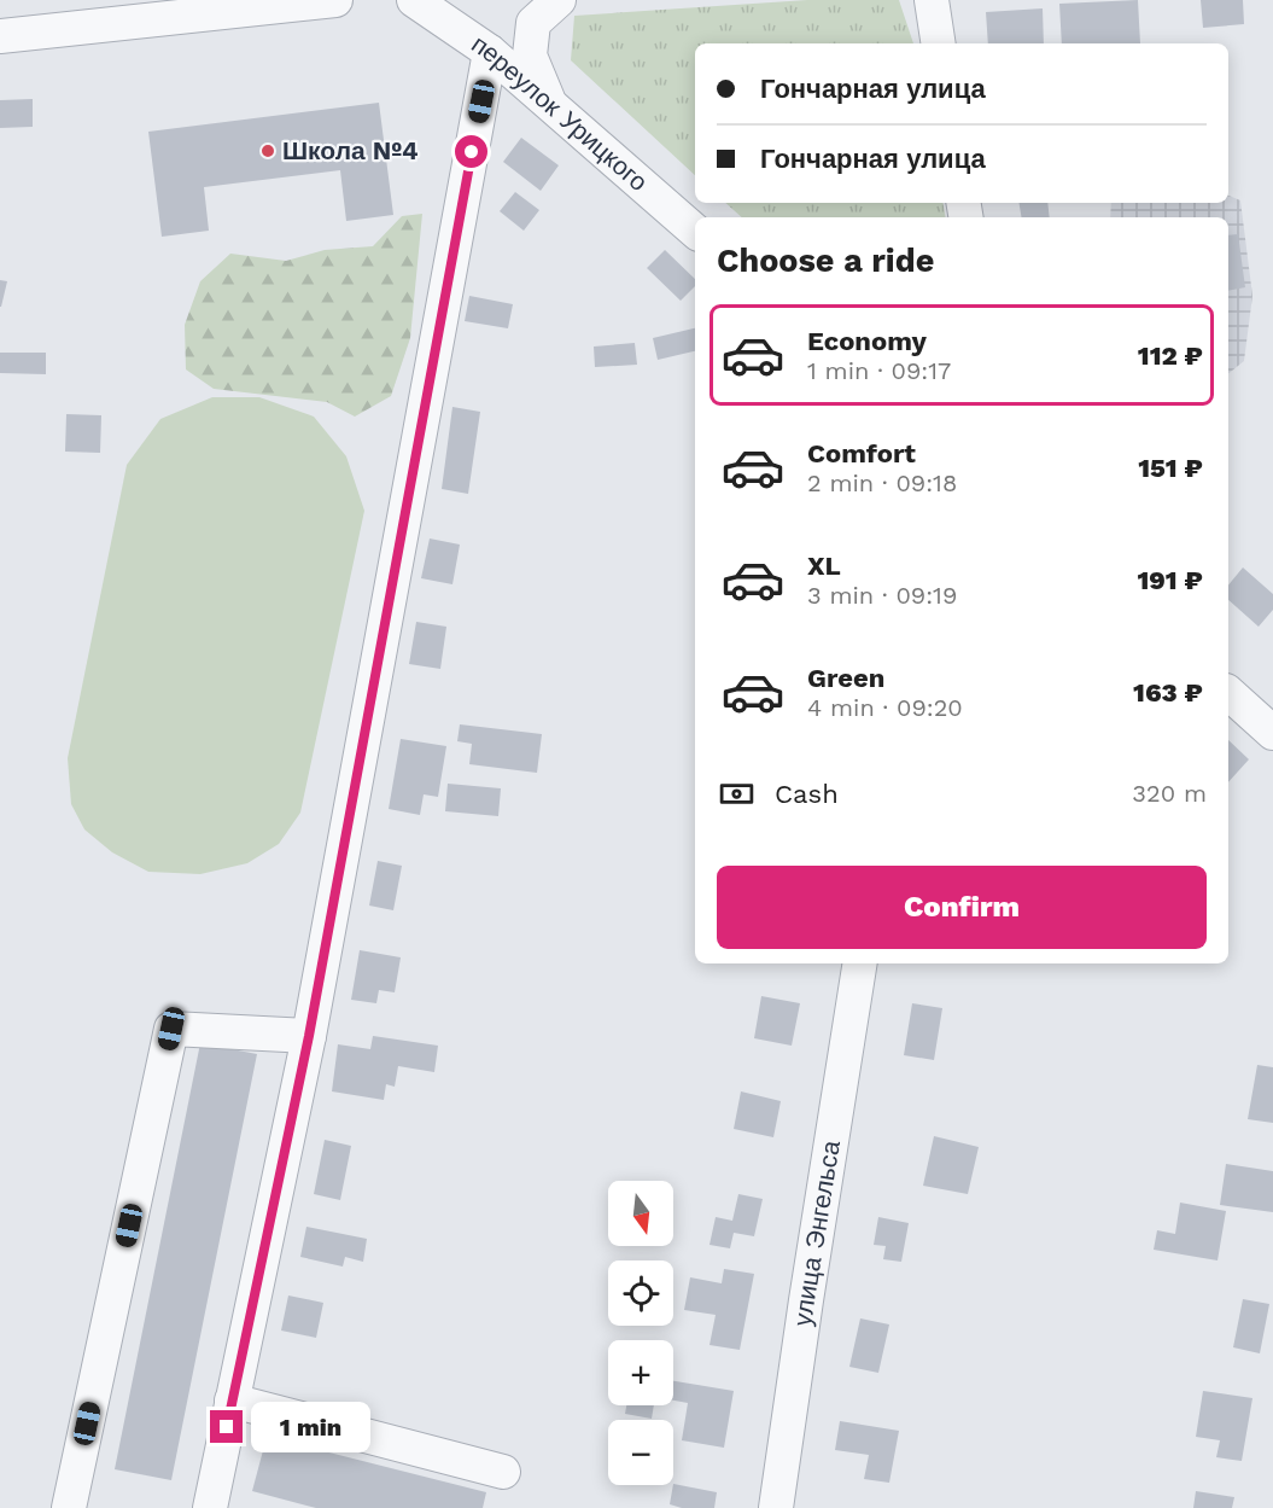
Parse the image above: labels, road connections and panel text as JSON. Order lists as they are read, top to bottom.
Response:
{
  "streets": {
    "street": ["переулок Урицкого", "улица Энгельса"]
  },
  "places": ["Школа №4"],
  "north": "bottom",
  "page": {
    "banner": ["Гончарная улица", "Гончарная улица"],
    "heading": "Choose a ride",
    "list": [
      {
        "name": "Economy",
        "note": "1 min · 09:17",
        "value": "112 ₽"
      },
      {
        "name": "Comfort",
        "note": "2 min · 09:18",
        "value": "151 ₽"
      },
      {
        "name": "XL",
        "note": "3 min · 09:19",
        "value": "191 ₽"
      },
      {
        "name": "Green",
        "note": "4 min · 09:20",
        "value": "163 ₽"
      }
    ],
    "pay": ["Cash", "320 m"],
    "buttons": "Confirm",
    "map_buttons": ["+", "−"],
    "bubble": "1 min"
  }
}
